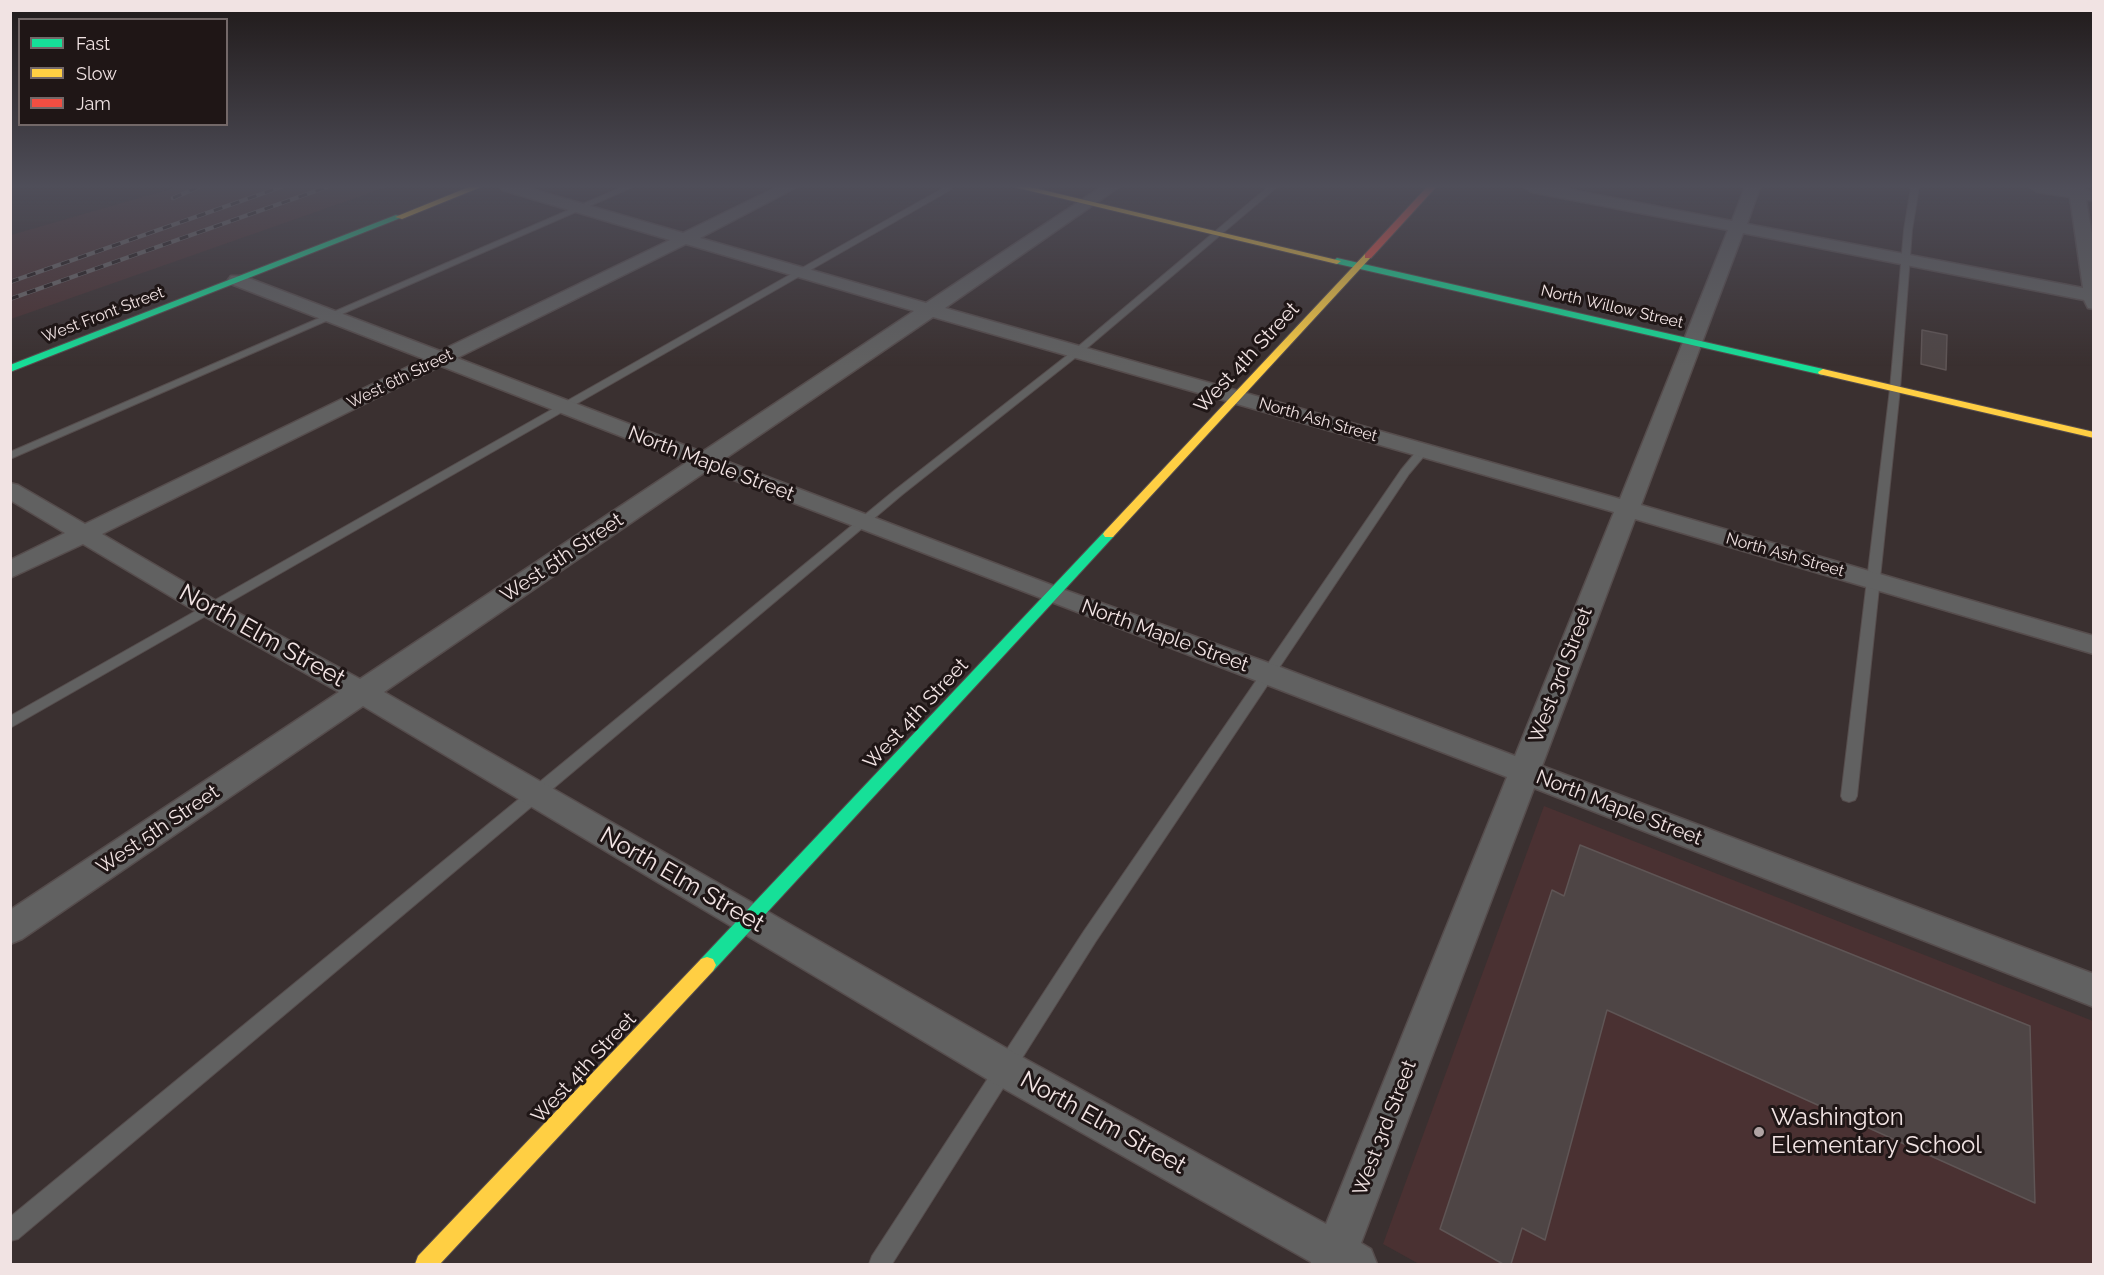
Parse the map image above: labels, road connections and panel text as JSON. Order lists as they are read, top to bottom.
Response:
{
  "streets": {
    "main road": ["North Willow Street", "West Front Street", "West 4th Street"],
    "street": [
      "West 6th Street",
      "North Ash Street",
      "North Maple Street",
      "West 5th Street",
      "North Elm Street",
      "West 3rd Street"
    ]
  },
  "crossings": [
    ["North Willow Street", "West 4th Street"],
    ["North Willow Street", "West 3rd Street"],
    ["West Front Street", "North Maple Street"],
    ["West 4th Street", "North Ash Street"],
    ["West 4th Street", "North Maple Street"],
    ["West 4th Street", "North Elm Street"],
    ["West 6th Street", "North Maple Street"],
    ["West 6th Street", "North Elm Street"],
    ["North Ash Street", "West 5th Street"],
    ["North Ash Street", "West 3rd Street"],
    ["North Maple Street", "West 5th Street"],
    ["North Maple Street", "West 3rd Street"],
    ["West 5th Street", "North Elm Street"],
    ["North Elm Street", "West 3rd Street"]
  ],
  "places": ["Washington Elementary School"],
  "legend": ["Fast", "Slow", "Jam"]
}
